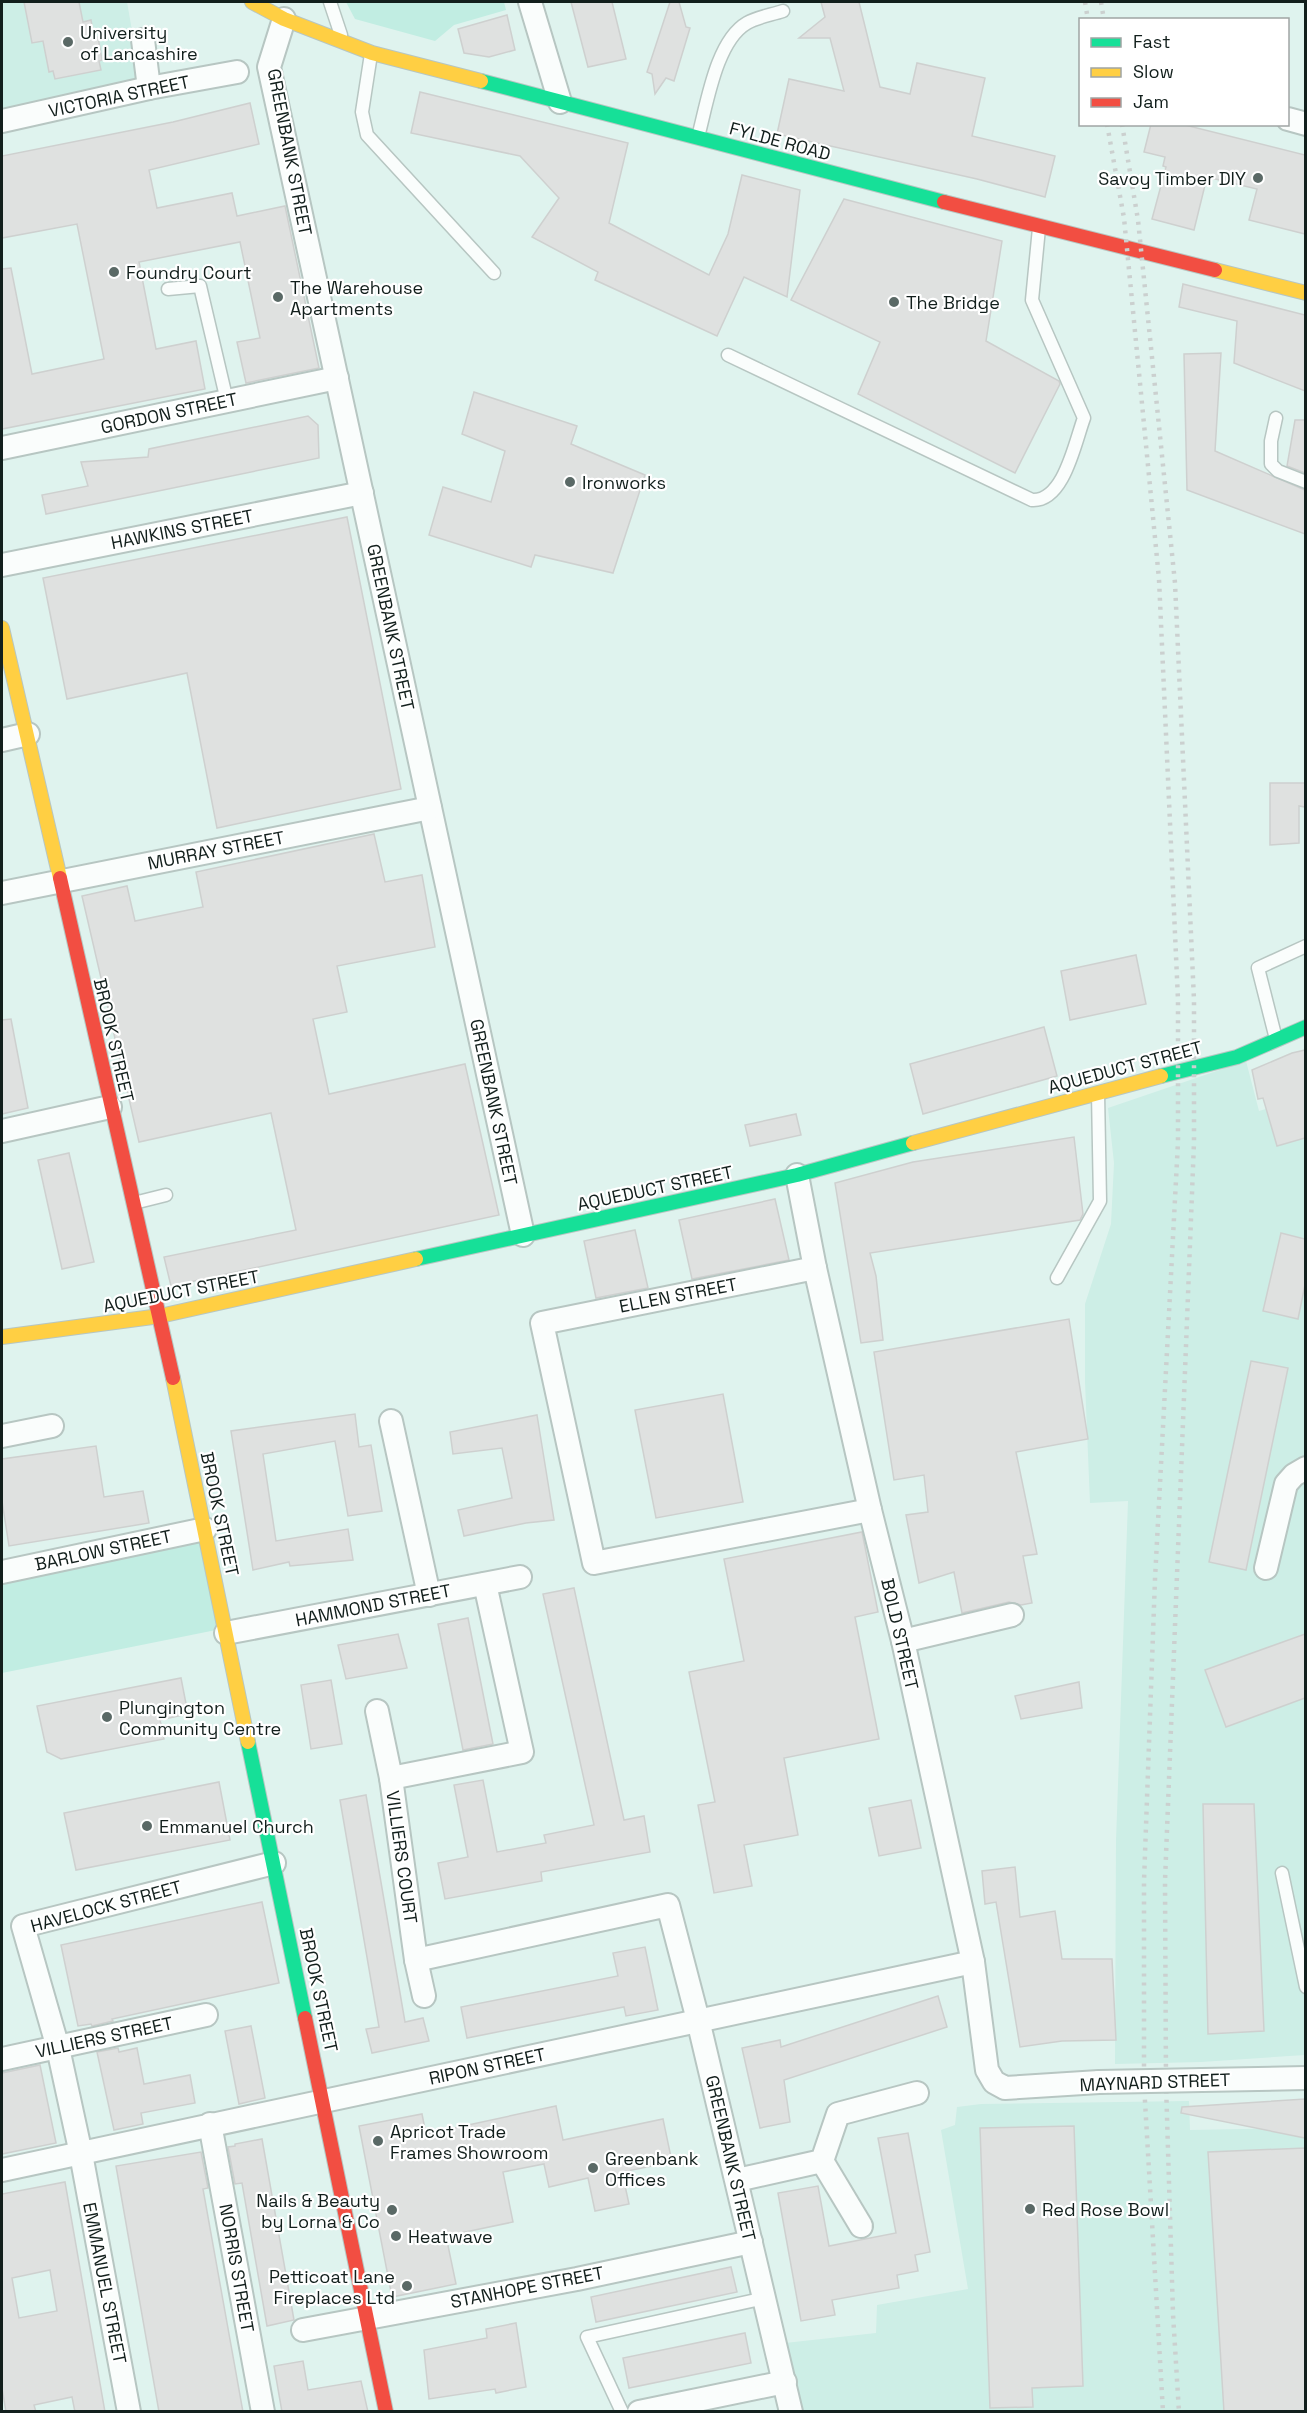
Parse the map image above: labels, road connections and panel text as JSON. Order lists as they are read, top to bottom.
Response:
{
  "streets": {
    "street": [
      "VICTORIA STREET",
      "FYLDE ROAD",
      "GREENBANK STREET",
      "GORDON STREET",
      "HAWKINS STREET",
      "MURRAY STREET",
      "BROOK STREET",
      "AQUEDUCT STREET",
      "ELLEN STREET",
      "BARLOW STREET",
      "HAMMOND STREET",
      "BOLD STREET",
      "VILLIERS COURT",
      "HAVELOCK STREET",
      "VILLIERS STREET",
      "RIPON STREET",
      "MAYNARD STREET",
      "NORRIS STREET",
      "EMMANUEL STREET",
      "STANHOPE STREET"
    ]
  },
  "crossings": [
    ["FYLDE ROAD", "GREENBANK STREET"],
    ["GREENBANK STREET", "GORDON STREET"],
    ["GREENBANK STREET", "HAWKINS STREET"],
    ["GREENBANK STREET", "MURRAY STREET"],
    ["GREENBANK STREET", "AQUEDUCT STREET"],
    ["GREENBANK STREET", "VILLIERS COURT"],
    ["GREENBANK STREET", "RIPON STREET"],
    ["GREENBANK STREET", "STANHOPE STREET"],
    ["MURRAY STREET", "BROOK STREET"],
    ["BROOK STREET", "AQUEDUCT STREET"],
    ["BROOK STREET", "BARLOW STREET"],
    ["BROOK STREET", "HAMMOND STREET"],
    ["BROOK STREET", "HAVELOCK STREET"],
    ["BROOK STREET", "RIPON STREET"],
    ["BROOK STREET", "STANHOPE STREET"],
    ["AQUEDUCT STREET", "BOLD STREET"],
    ["ELLEN STREET", "BOLD STREET"],
    ["HAMMOND STREET", "VILLIERS COURT"],
    ["BOLD STREET", "RIPON STREET"],
    ["BOLD STREET", "MAYNARD STREET"],
    ["HAVELOCK STREET", "VILLIERS STREET"],
    ["HAVELOCK STREET", "RIPON STREET"],
    ["HAVELOCK STREET", "EMMANUEL STREET"],
    ["RIPON STREET", "NORRIS STREET"],
    ["RIPON STREET", "EMMANUEL STREET"]
  ],
  "places": [
    "University of Lancashire",
    "Savoy Timber DIY",
    "Foundry Court",
    "The Warehouse Apartments",
    "The Bridge",
    "Ironworks",
    "Plungington Community Centre",
    "Emmanuel Church",
    "Apricot Trade Frames Showroom",
    "Greenbank Offices",
    "Red Rose Bowl",
    "Nails & Beauty by Lorna & Co",
    "Heatwave",
    "Petticoat Lane Fireplaces Ltd"
  ],
  "legend": ["Fast", "Slow", "Jam"]
}
